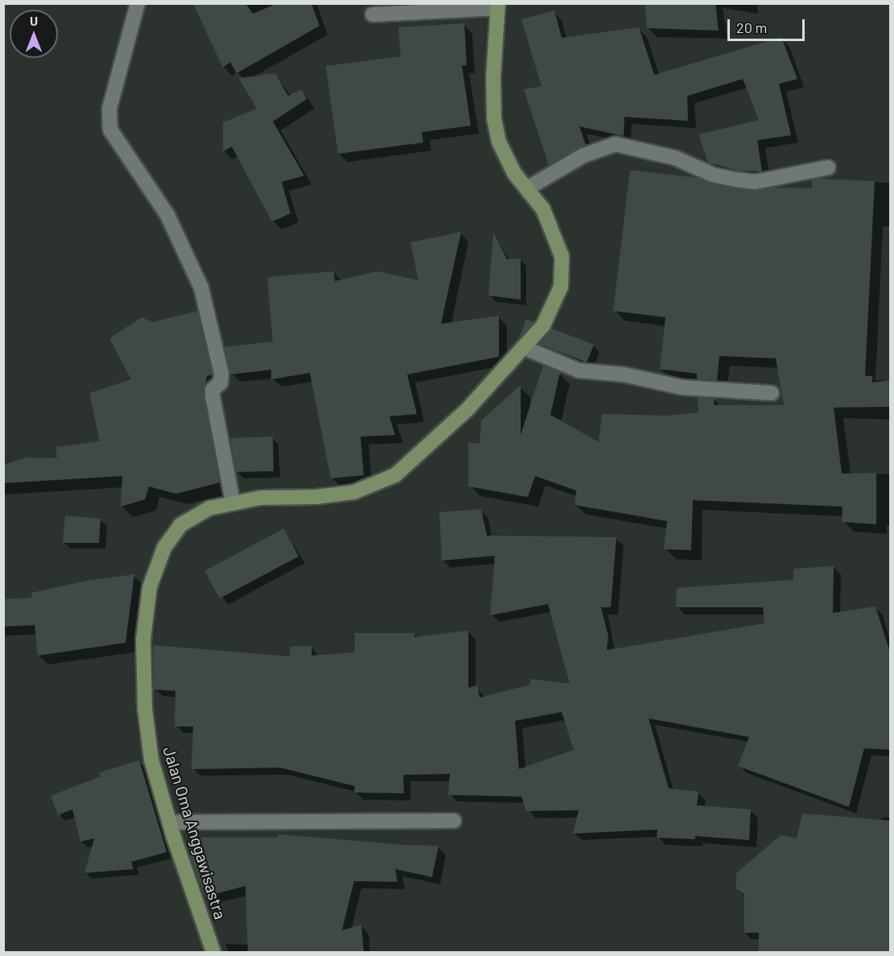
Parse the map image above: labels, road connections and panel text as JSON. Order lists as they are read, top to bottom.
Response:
{
  "streets": {
    "main road": ["Jalan Oma Anggawisastra"]
  },
  "scale_bar": "20 m",
  "north": "top"
}
